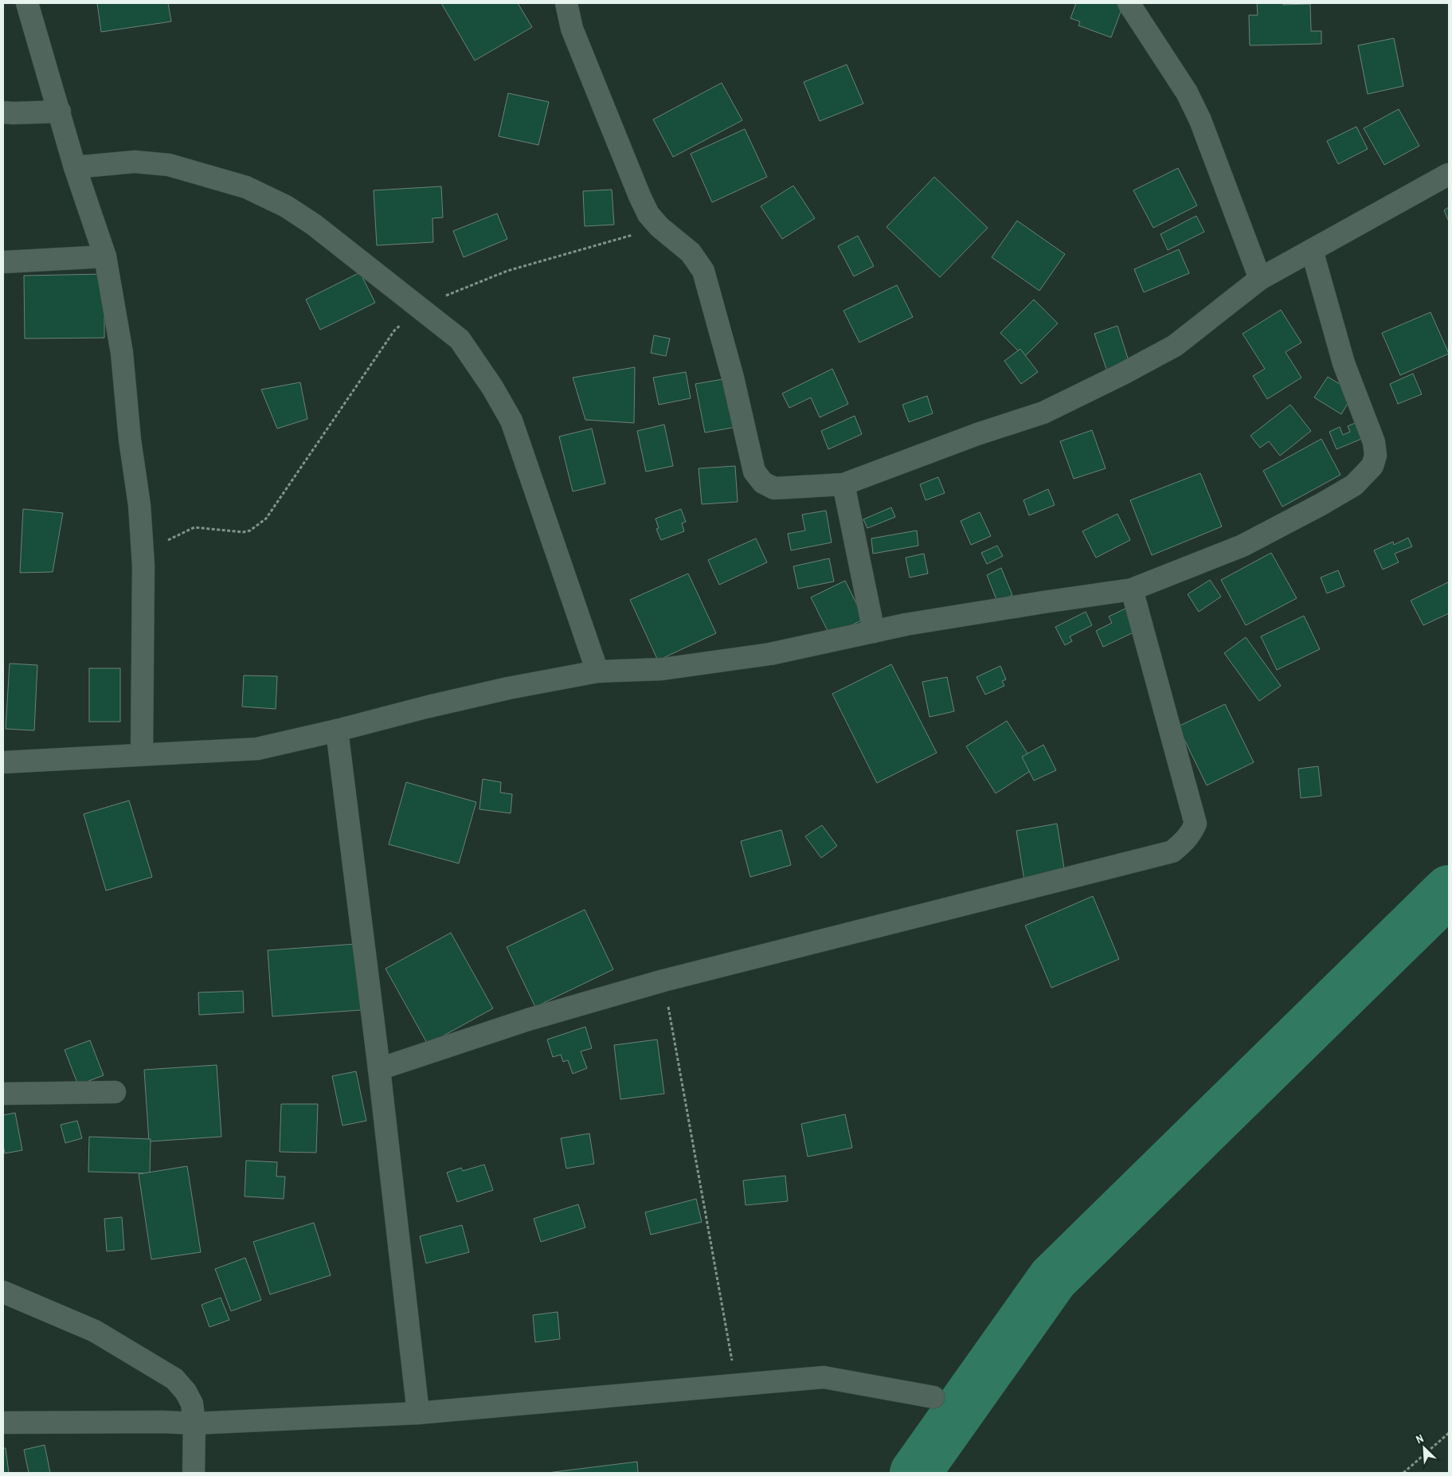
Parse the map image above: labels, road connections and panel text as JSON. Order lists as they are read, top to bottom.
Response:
{
  "north": "top left"
}
